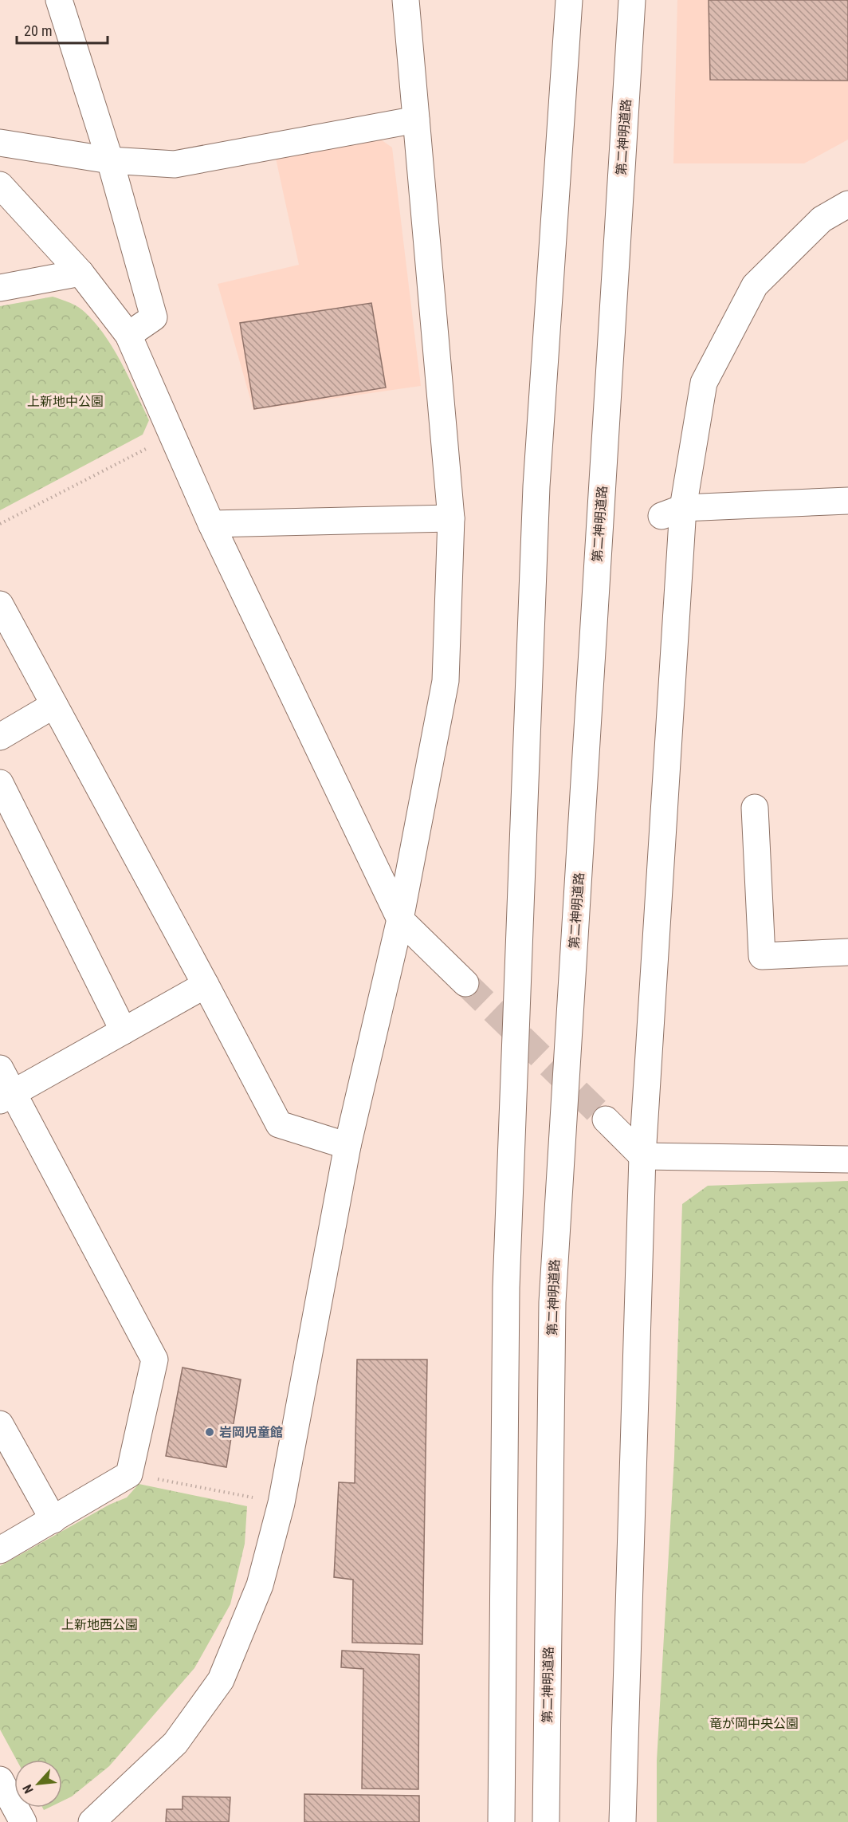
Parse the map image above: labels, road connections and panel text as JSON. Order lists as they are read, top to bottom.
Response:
{
  "streets": {
    "main road": ["第二神明道路"]
  },
  "parks": ["上新地中公園", "上新地西公園", "竜が岡中央公園"],
  "places": ["岩岡児童館"],
  "scale_bar": "20 m",
  "north": "bottom left"
}
